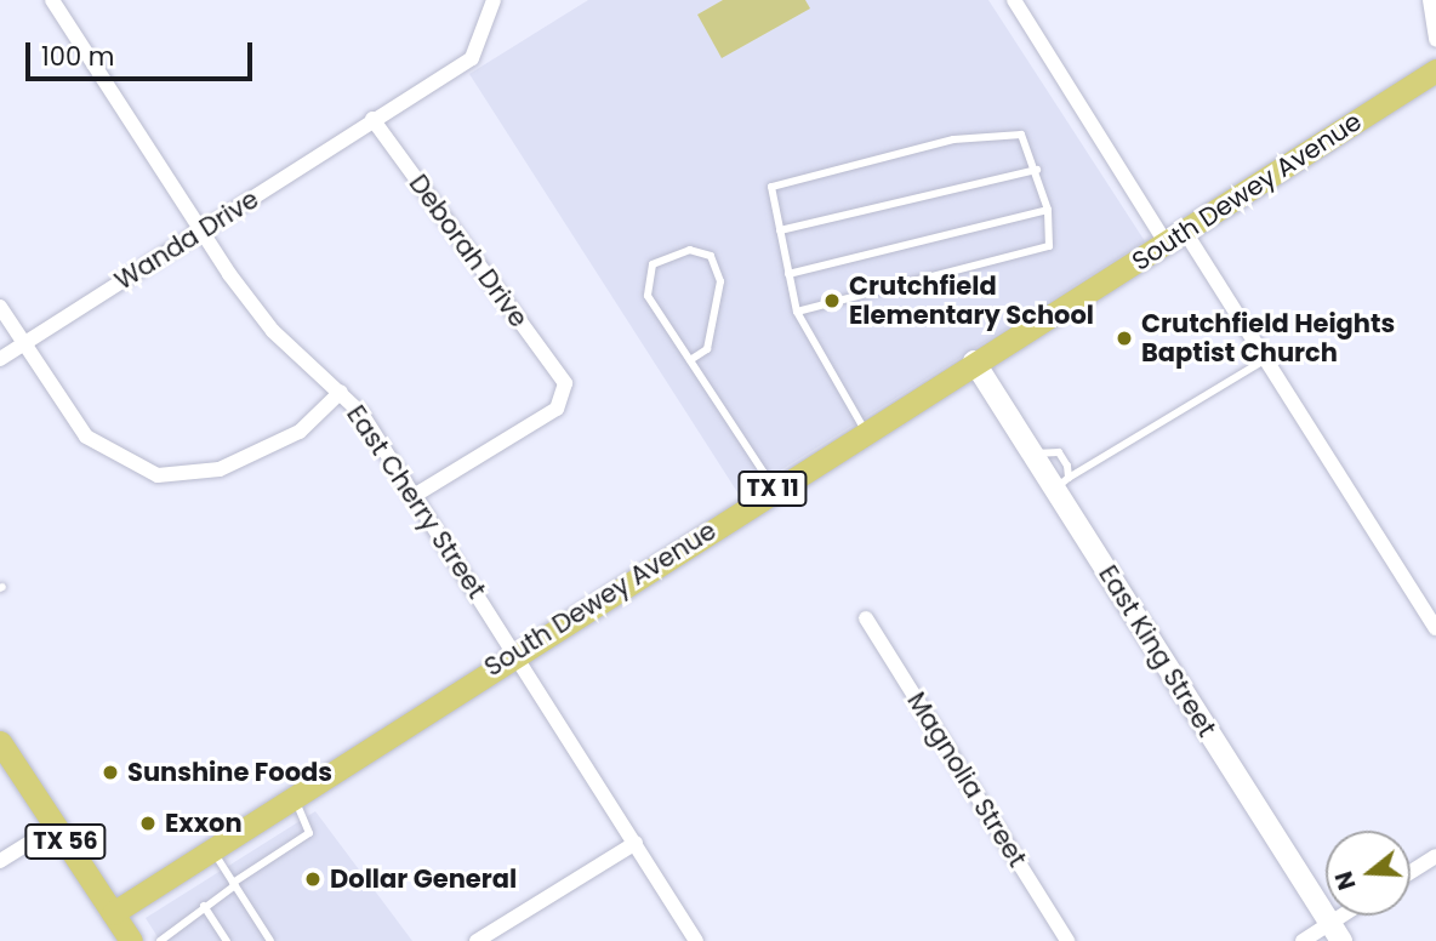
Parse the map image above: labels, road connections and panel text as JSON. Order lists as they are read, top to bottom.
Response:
{
  "streets": {
    "main road": ["South Dewey Avenue", "TX 11", "TX 56"],
    "street": [
      "Wanda Drive",
      "Deborah Drive",
      "East Cherry Street",
      "East King Street",
      "Magnolia Street"
    ]
  },
  "crossings": [
    ["South Dewey Avenue", "East Cherry Street"],
    ["South Dewey Avenue", "East King Street"],
    ["South Dewey Avenue", "TX 56"],
    ["Wanda Drive", "Deborah Drive"],
    ["Wanda Drive", "East Cherry Street"],
    ["Deborah Drive", "East Cherry Street"]
  ],
  "places": [
    "Crutchfield Elementary School",
    "Crutchfield Heights Baptist Church",
    "Sunshine Foods",
    "Exxon",
    "Dollar General"
  ],
  "scale_bar": "100 m",
  "north": "left"
}
